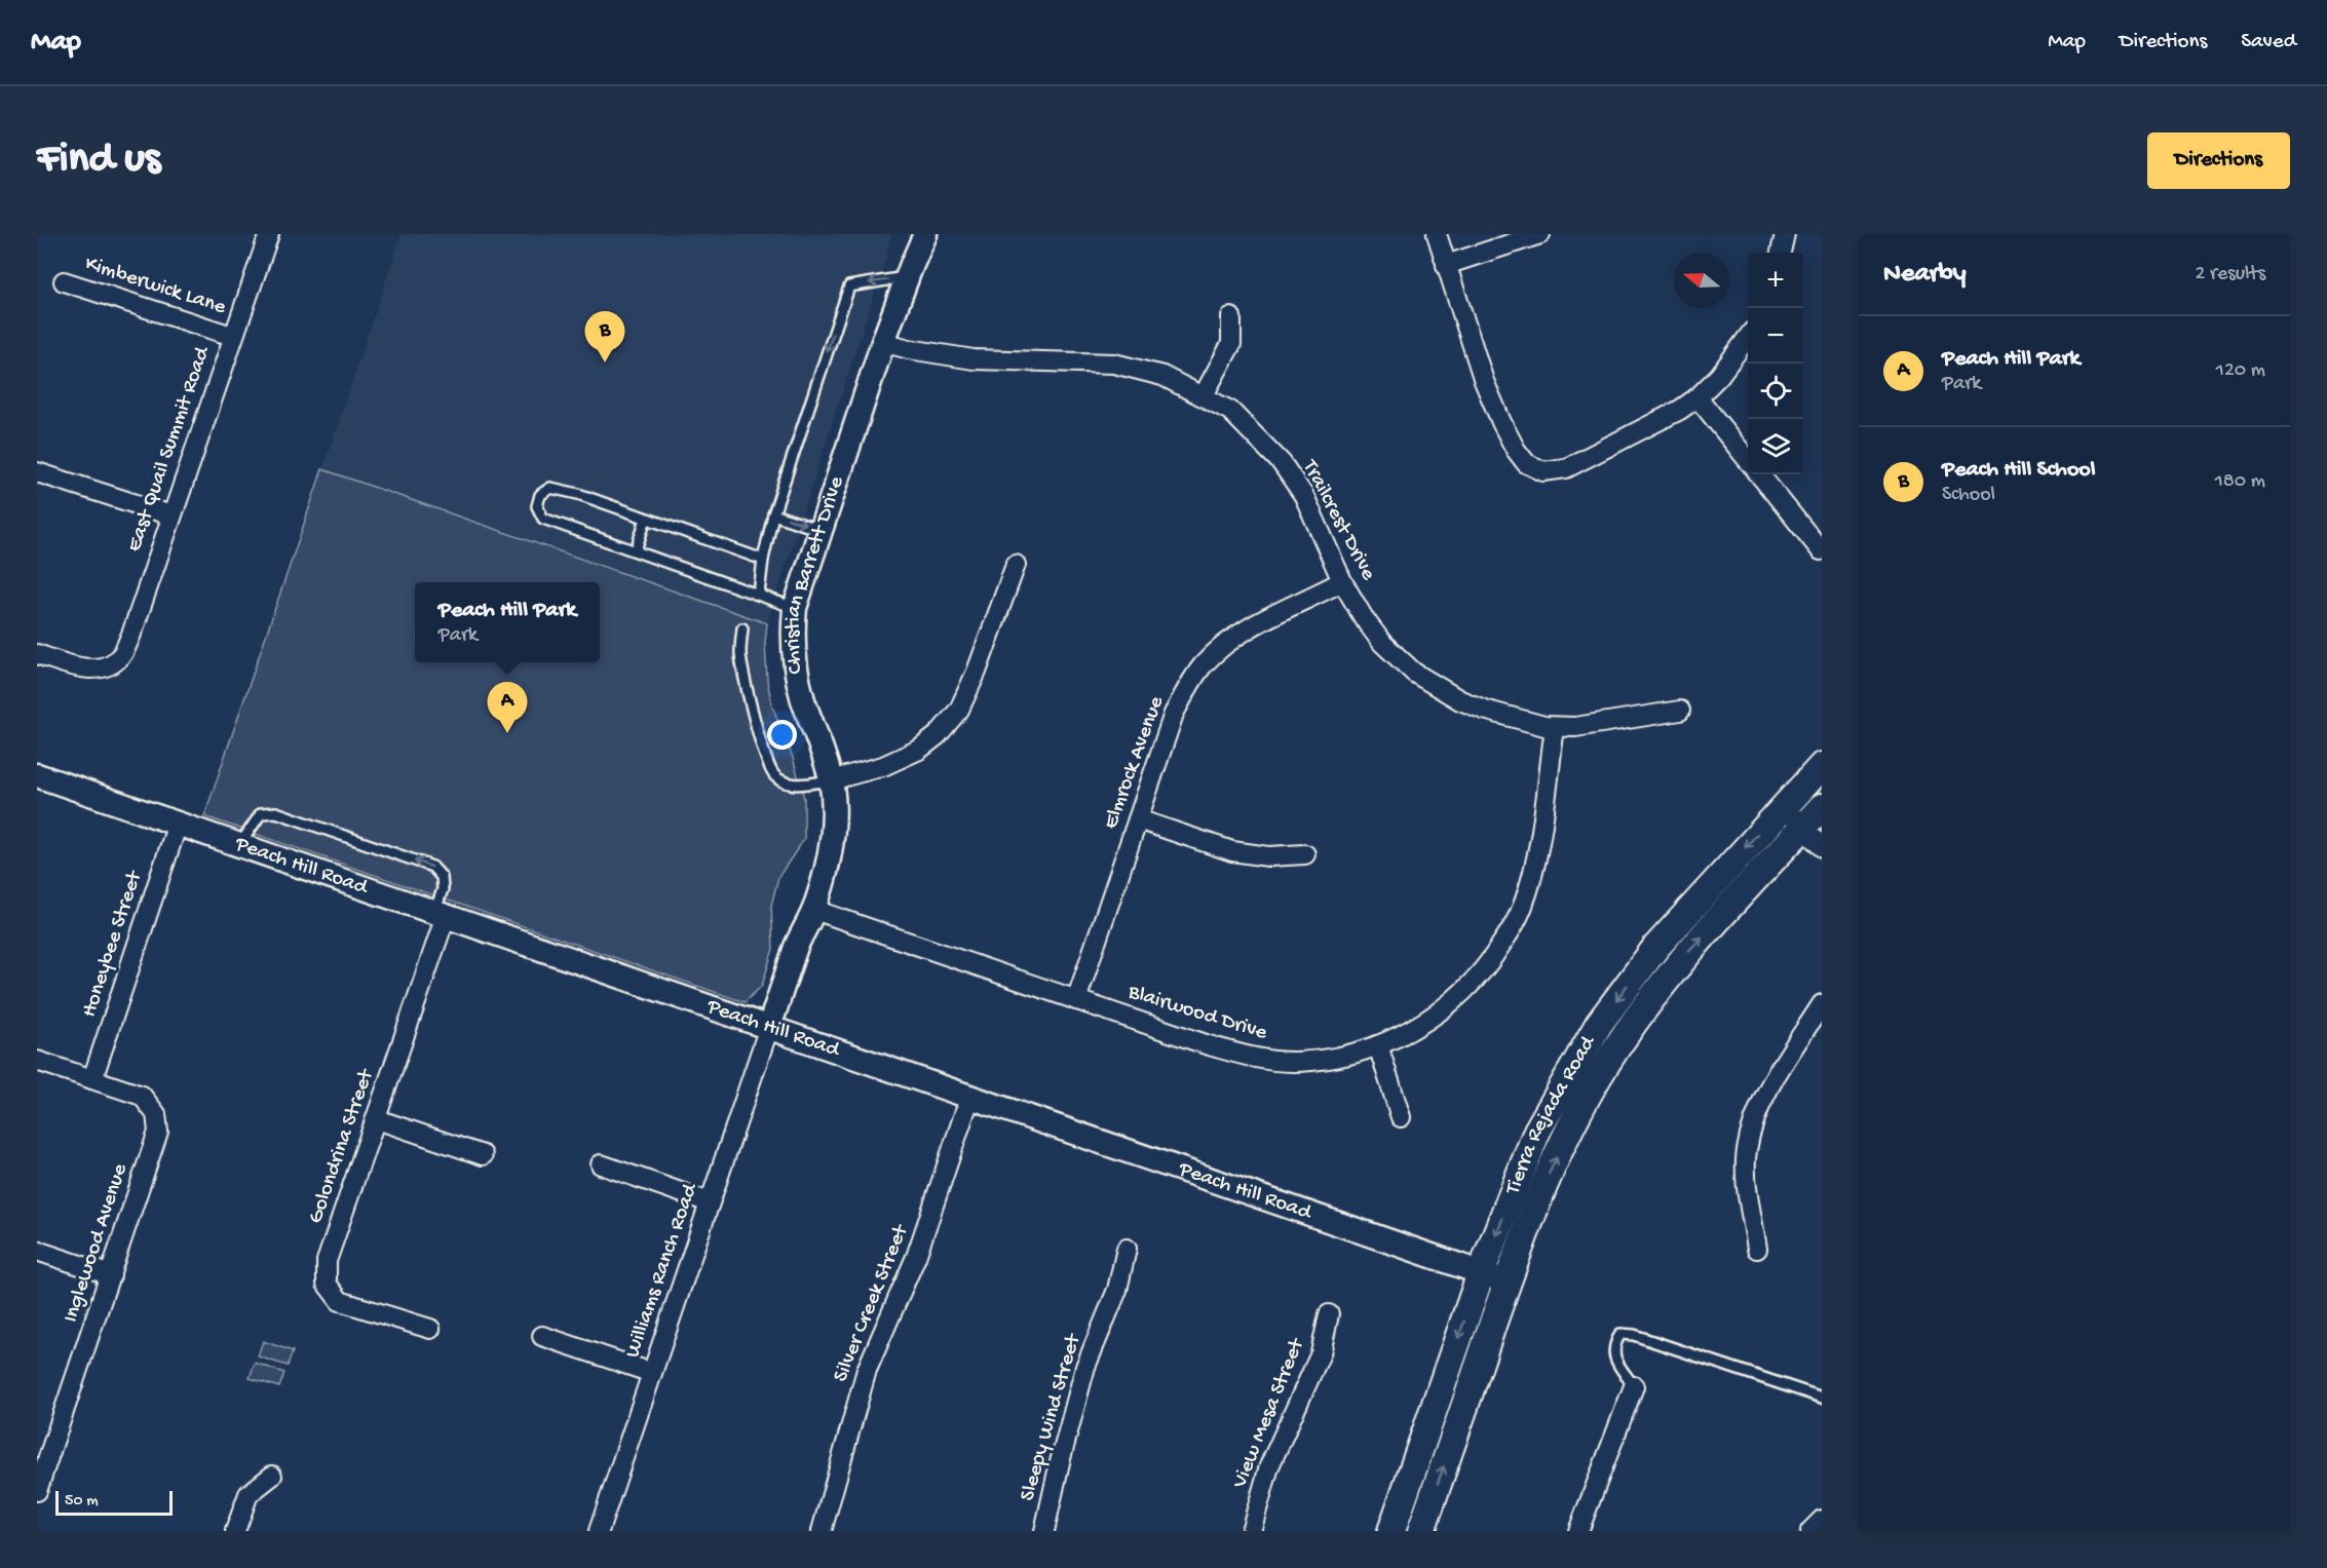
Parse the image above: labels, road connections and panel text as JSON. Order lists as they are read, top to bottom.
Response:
{
  "streets": {
    "main road": ["Tierra Rejada Road"],
    "street": [
      "Kimberwick Lane",
      "East Quail Summit Road",
      "Trailcrest Drive",
      "Christian Barrett Drive",
      "Elmrock Avenue",
      "Peach Hill Road",
      "Honeybee Street",
      "Blairwood Drive",
      "Golondrina Street",
      "Inglewood Avenue",
      "Williams Ranch Road",
      "Silver Creek Street",
      "View Mesa Street",
      "Sleepy Wind Street"
    ]
  },
  "crossings": [
    ["Kimberwick Lane", "East Quail Summit Road"],
    ["Trailcrest Drive", "Christian Barrett Drive"],
    ["Trailcrest Drive", "Elmrock Avenue"],
    ["Trailcrest Drive", "Blairwood Drive"],
    ["Christian Barrett Drive", "Peach Hill Road"],
    ["Christian Barrett Drive", "Blairwood Drive"],
    ["Christian Barrett Drive", "Williams Ranch Road"],
    ["Elmrock Avenue", "Blairwood Drive"],
    ["Peach Hill Road", "Honeybee Street"],
    ["Peach Hill Road", "Tierra Rejada Road"],
    ["Peach Hill Road", "Golondrina Street"],
    ["Peach Hill Road", "Williams Ranch Road"],
    ["Peach Hill Road", "Silver Creek Street"],
    ["Honeybee Street", "Inglewood Avenue"]
  ],
  "scale_bar": "50 m",
  "north": "left",
  "page": {
    "header": "Map",
    "nav": ["Map", "Directions", "Saved"],
    "buttons": "Directions",
    "title": "Find us",
    "heading": ["Nearby", "2 results"],
    "map_buttons": ["+", "−"],
    "pins": ["B", "A"],
    "list": [
      {
        "mark": "A",
        "name": "Peach Hill Park",
        "note": "Park",
        "value": "120 m"
      },
      {
        "mark": "B",
        "name": "Peach Hill School",
        "note": "School",
        "value": "180 m"
      }
    ],
    "popup": ["Peach Hill Park", "Park"],
    "scale": "50 m"
  }
}
